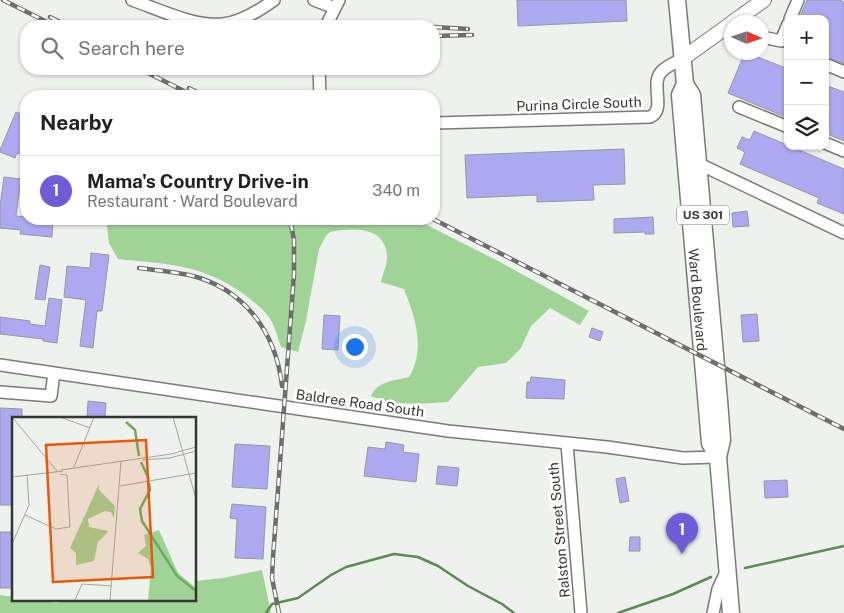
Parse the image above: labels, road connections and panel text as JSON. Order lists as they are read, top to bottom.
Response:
{
  "streets": {
    "highway": ["US 301", "Ward Boulevard"],
    "street": ["Purina Circle South", "Baldree Road South", "Ralston Street South"]
  },
  "crossings": [
    ["Purina Circle South", "Ward Boulevard"],
    ["Ward Boulevard", "Baldree Road South"],
    ["Baldree Road South", "Ralston Street South"]
  ],
  "north": "right",
  "page": {
    "map_buttons": ["+", "−"],
    "search": "Search here",
    "heading": "Nearby",
    "list": [
      {
        "mark": "1",
        "name": "Mama's Country Drive-in",
        "note": "Restaurant · Ward Boulevard",
        "value": "340 m"
      }
    ],
    "pins": "1"
  }
}
